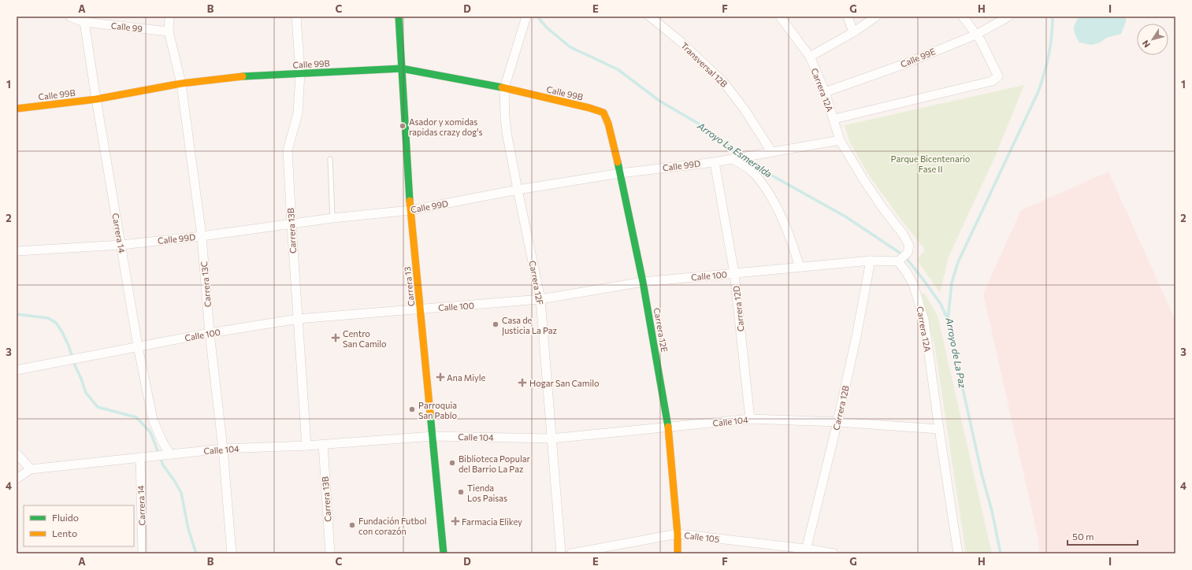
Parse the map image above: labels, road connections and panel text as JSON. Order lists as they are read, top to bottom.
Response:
{
  "streets": {
    "street": [
      "Calle 99",
      "Calle 99E",
      "Calle 99B",
      "Transversal 12B",
      "Carrera 12A",
      "Calle 99D",
      "Carrera 13B",
      "Carrera 14",
      "Calle 100",
      "Carrera 12F",
      "Carrera 13C",
      "Carrera 13",
      "Carrera 12D",
      "Carrera 12E",
      "Carrera 12B",
      "Calle 104",
      "Calle 105"
    ]
  },
  "crossings": [
    ["Calle 99", "Carrera 14"],
    ["Calle 99", "Carrera 13C"],
    ["Calle 99E", "Carrera 12A"],
    ["Calle 99B", "Carrera 13B"],
    ["Calle 99B", "Carrera 14"],
    ["Calle 99B", "Carrera 12F"],
    ["Calle 99B", "Carrera 13C"],
    ["Calle 99B", "Carrera 13"],
    ["Calle 99B", "Carrera 12E"],
    ["Transversal 12B", "Calle 99D"],
    ["Carrera 12A", "Calle 99D"],
    ["Carrera 12A", "Calle 100"],
    ["Carrera 12A", "Calle 104"],
    ["Calle 99D", "Carrera 13B"],
    ["Calle 99D", "Carrera 14"],
    ["Calle 99D", "Carrera 12F"],
    ["Calle 99D", "Carrera 13C"],
    ["Calle 99D", "Carrera 13"],
    ["Calle 99D", "Carrera 12D"],
    ["Calle 99D", "Carrera 12E"],
    ["Carrera 13B", "Calle 100"],
    ["Carrera 13B", "Calle 104"],
    ["Carrera 14", "Calle 100"],
    ["Carrera 14", "Calle 104"],
    ["Calle 100", "Carrera 12F"],
    ["Calle 100", "Carrera 13C"],
    ["Calle 100", "Carrera 13"],
    ["Calle 100", "Carrera 12D"],
    ["Calle 100", "Carrera 12E"],
    ["Calle 100", "Carrera 12B"],
    ["Carrera 12F", "Calle 104"],
    ["Carrera 13C", "Calle 104"],
    ["Carrera 13", "Calle 104"],
    ["Carrera 12D", "Calle 104"],
    ["Carrera 12E", "Calle 104"],
    ["Carrera 12E", "Calle 105"],
    ["Carrera 12B", "Calle 104"],
    ["Carrera 12B", "Calle 105"]
  ],
  "water": ["Arroyo La Esmeralda", "Arroyo de La Paz"],
  "parks": ["Parque Bicentenario Fase II"],
  "places": {
    "other": [
      "Asador y xomidas rapidas crazy dog's",
      "Casa de Justicia La Paz",
      "Parroquia San Pablo",
      "Biblioteca Popular del Barrio La Paz",
      "Tienda Los Paisas",
      "Fundación Futbol con corazón"
    ],
    "health": [
      "Centro San Camilo",
      "Ana Miyle",
      "Hogar San Camilo",
      "Farmacia Elikey"
    ]
  },
  "legend": ["Fluido", "Lento"],
  "scale_bar": "50 m",
  "north": "bottom left",
  "grid": {
    "columns": [
      "A",
      "B",
      "C",
      "D",
      "E",
      "F",
      "G",
      "H",
      "I"
    ],
    "rows": [
      "1",
      "2",
      "3",
      "4"
    ]
  }
}
